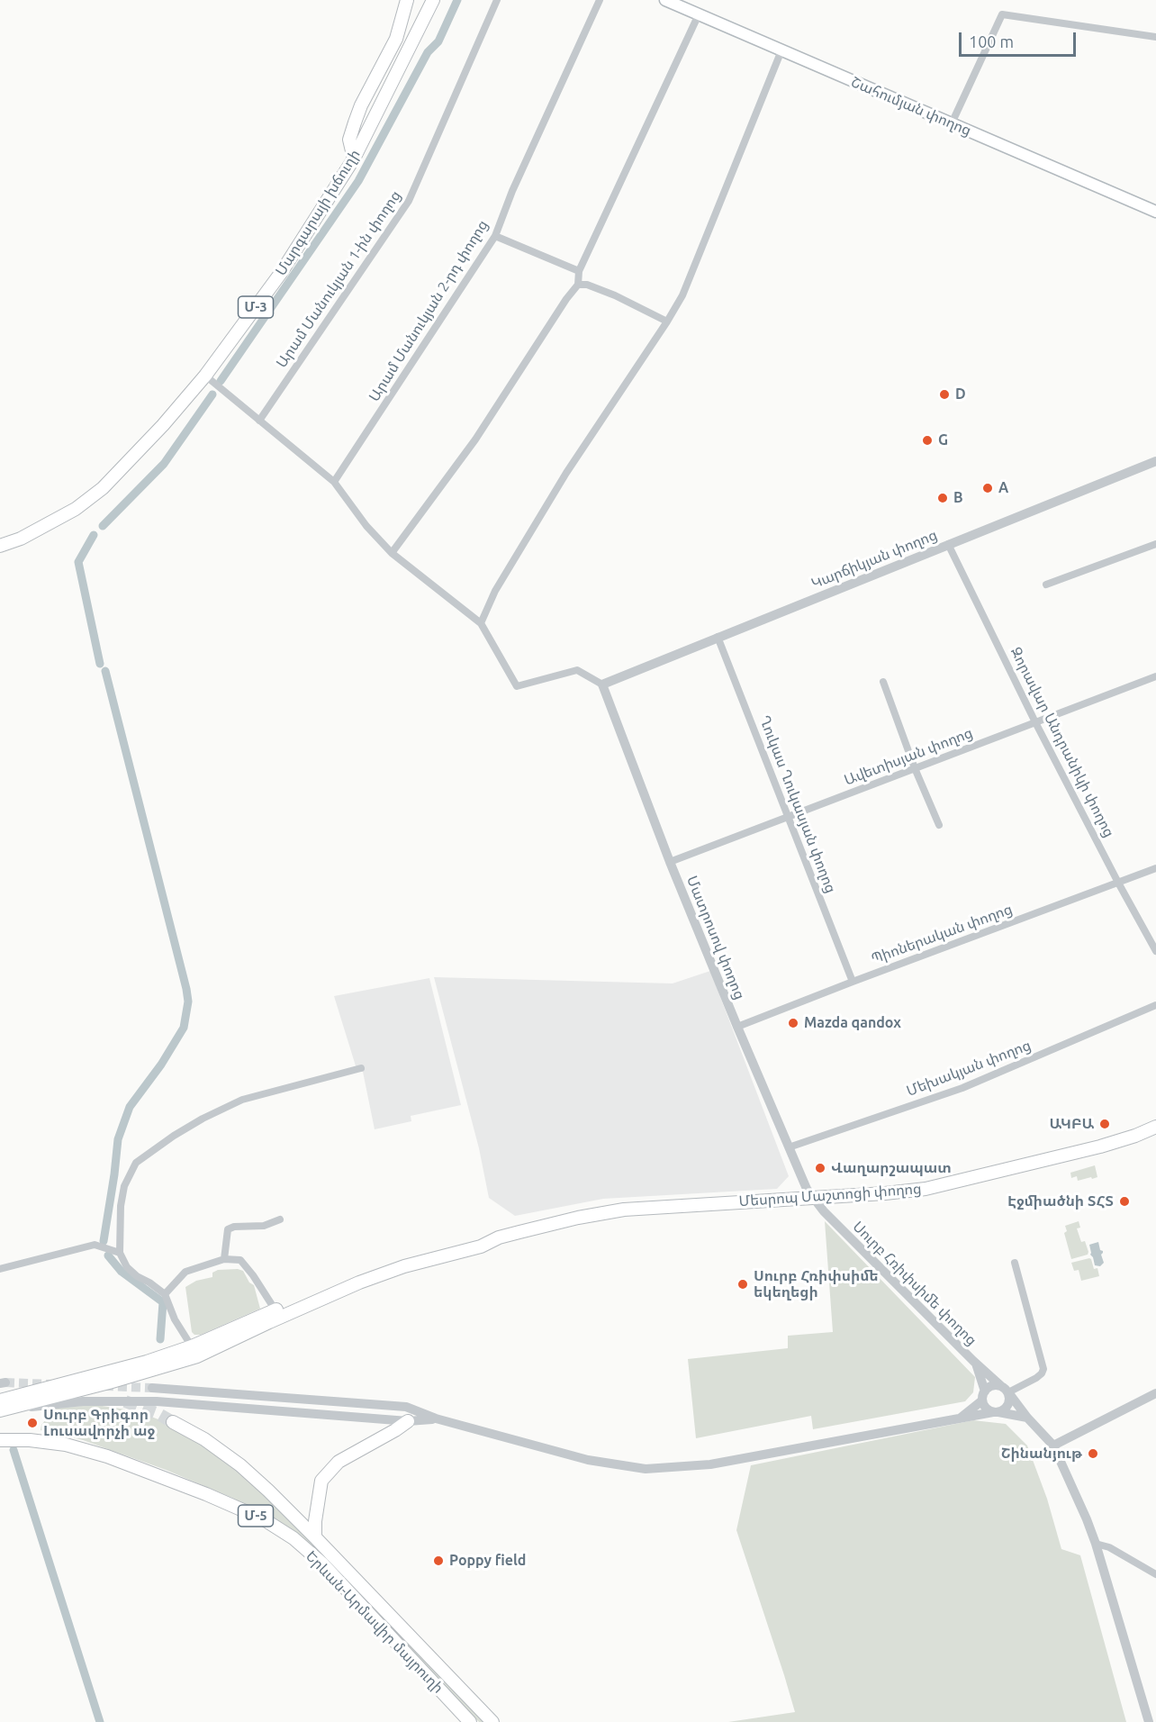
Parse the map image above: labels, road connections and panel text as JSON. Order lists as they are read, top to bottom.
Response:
{
  "streets": {
    "main road": [
      "Շահումյան փողոց",
      "Մարգարայի խճուղի",
      "Մ-3",
      "Մեսրոպ Մաշտոցի փողոց",
      "Մ-5",
      "Երևան-Արմավիր մայրուղի"
    ],
    "street": [
      "Արամ Մանուկյան 1-ին փողոց",
      "Արամ Մանուկյան 2-րդ փողոց",
      "Կարճիկյան փողոց",
      "Զորավար Անդրանիկի փողոց",
      "Ավետիսյան փողոց",
      "Ղուկաս Ղուկասյան փողոց",
      "Պիոներական փողոց",
      "Մատրոսով փողոց",
      "Մեխակյան փողոց",
      "Սուրբ Հռիփսիմե փողոց"
    ]
  },
  "crossings": [
    ["Կարճիկյան փողոց", "Զորավար Անդրանիկի փողոց"],
    ["Կարճիկյան փողոց", "Ղուկաս Ղուկասյան փողոց"],
    ["Կարճիկյան փողոց", "Մատրոսով փողոց"],
    ["Զորավար Անդրանիկի փողոց", "Ավետիսյան փողոց"],
    ["Զորավար Անդրանիկի փողոց", "Պիոներական փողոց"],
    ["Ավետիսյան փողոց", "Ղուկաս Ղուկասյան փողոց"],
    ["Ավետիսյան փողոց", "Մատրոսով փողոց"],
    ["Ղուկաս Ղուկասյան փողոց", "Պիոներական փողոց"],
    ["Պիոներական փողոց", "Մատրոսով փողոց"],
    ["Մատրոսով փողոց", "Մեխակյան փողոց"],
    ["Մատրոսով փողոց", "Մեսրոպ Մաշտոցի փողոց"],
    ["Մատրոսով փողոց", "Սուրբ Հռիփսիմե փողոց"],
    ["Մեսրոպ Մաշտոցի փողոց", "Սուրբ Հռիփսիմե փողոց"]
  ],
  "places": [
    "D",
    "G",
    "A",
    "B",
    "Mazda qandox",
    "ԱԿԲԱ",
    "Վաղարշապատ",
    "Էջմիածնի ՏՀՏ",
    "Սուրբ Հռիփսիմե եկեղեցի",
    "Սուրբ Գրիգոր Լուսավորչի աջ",
    "Շինանյութ",
    "Poppy field"
  ],
  "scale_bar": "100 m"
}
